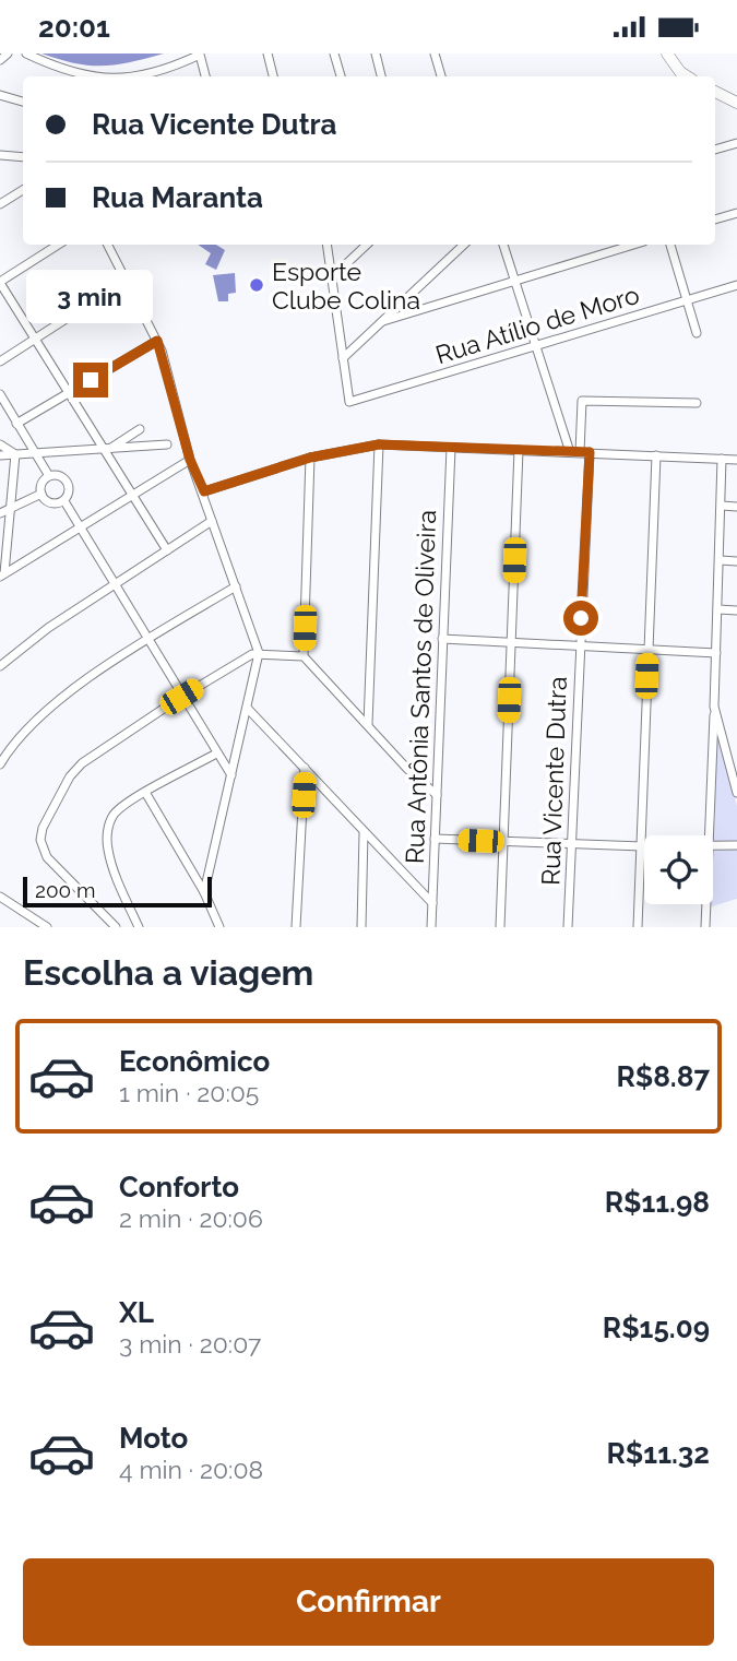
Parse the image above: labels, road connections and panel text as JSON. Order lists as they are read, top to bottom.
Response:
{
  "streets": {
    "street": ["Rua Atílio de Moro", "Rua Antônia Santos de Oliveira", "Rua Vicente Dutra"]
  },
  "places": ["Esporte Clube Colina"],
  "scale_bar": "200 m",
  "page": {
    "status": "20:01",
    "banner": ["Rua Vicente Dutra", "Rua Maranta"],
    "bubble": "3 min",
    "scale": "200 m",
    "heading": "Escolha a viagem",
    "list": [
      {
        "name": "Econômico",
        "note": "1 min · 20:05",
        "value": "R$8.87"
      },
      {
        "name": "Conforto",
        "note": "2 min · 20:06",
        "value": "R$11.98"
      },
      {
        "name": "XL",
        "note": "3 min · 20:07",
        "value": "R$15.09"
      },
      {
        "name": "Moto",
        "note": "4 min · 20:08",
        "value": "R$11.32"
      }
    ],
    "buttons": "Confirmar"
  }
}
